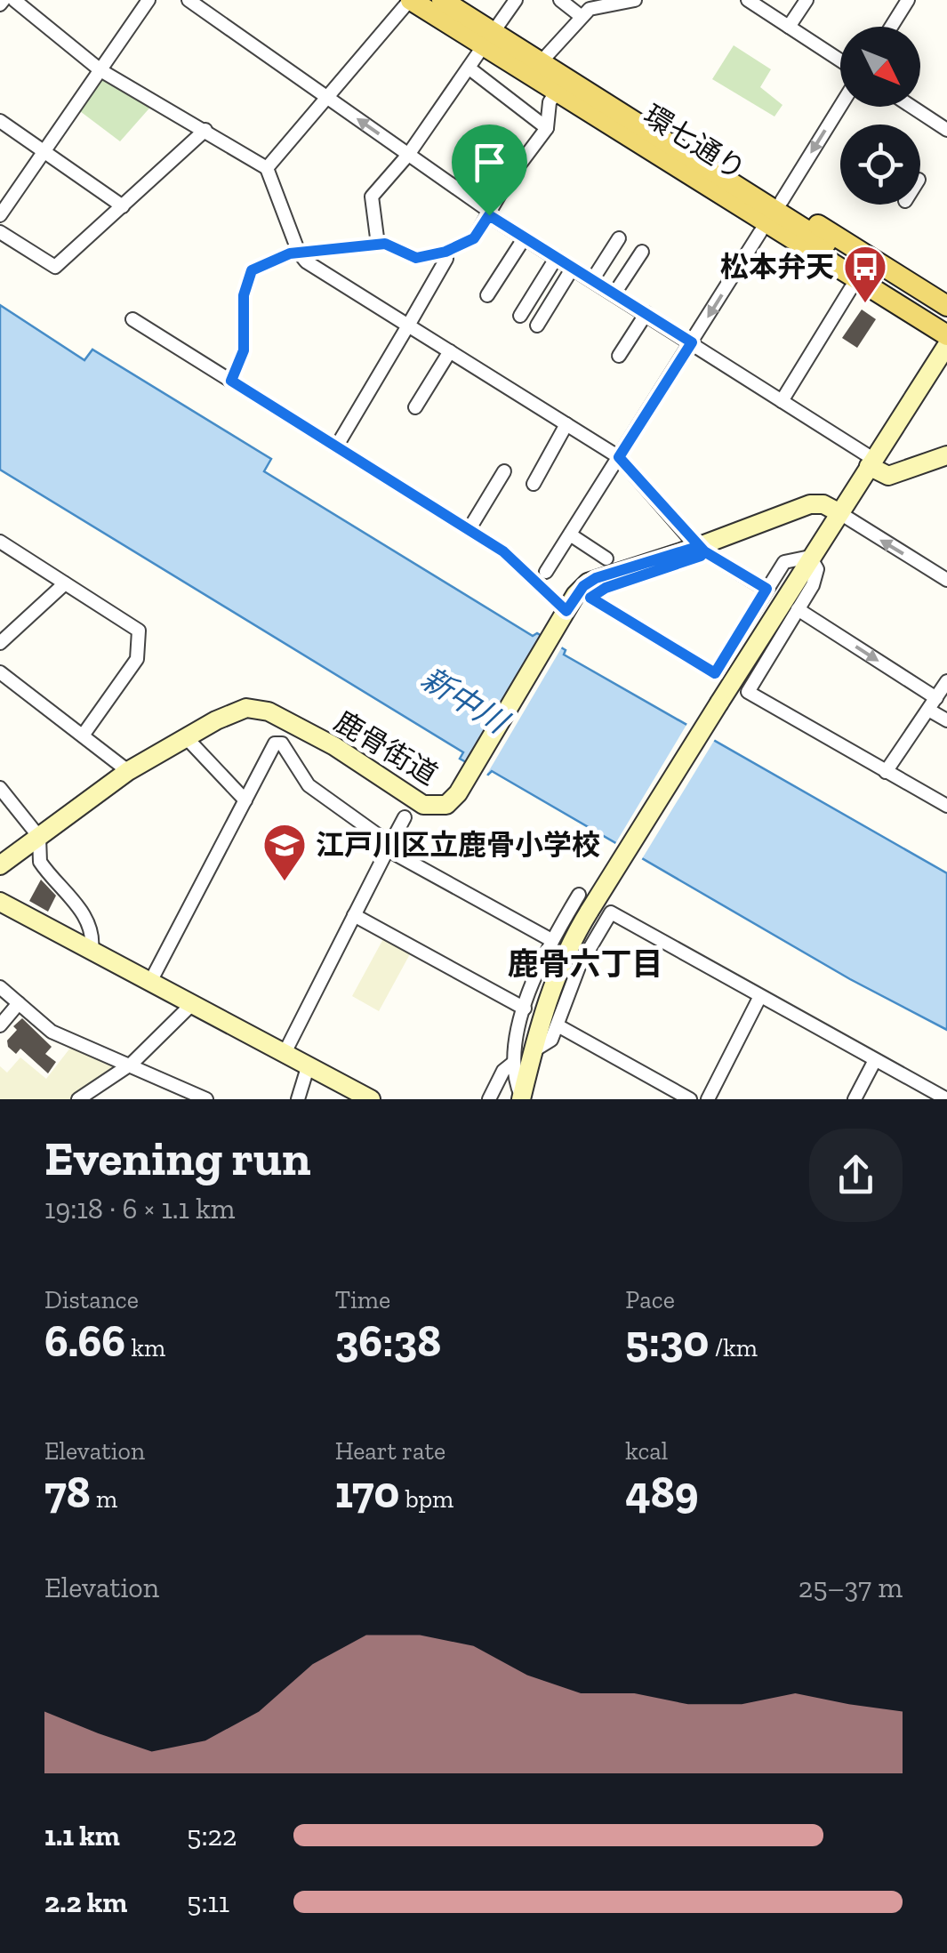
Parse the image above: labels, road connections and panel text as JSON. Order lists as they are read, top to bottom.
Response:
{
  "streets": {
    "main road": ["環七通り"],
    "street": ["鹿骨街道"]
  },
  "districts": ["鹿骨六丁目"],
  "water": ["新中川"],
  "places": {
    "bus stop": ["松本弁天"],
    "school or university": ["江戸川区立鹿骨小学校"]
  },
  "north": "bottom right",
  "page": {
    "heading": ["Evening run", "19:18 · 6 × 1.1 km"],
    "stats": [
      ["Distance", "6.66 km"],
      ["Time", "36:38"],
      ["Pace", "5:30 /km"],
      ["Elevation", "78 m"],
      ["Heart rate", "170 bpm"],
      ["kcal", "489"]
    ],
    "chart": ["Elevation", "25–37 m"],
    "list": [
      {
        "name": "1.1 km",
        "note": "5:22"
      },
      {
        "name": "2.2 km",
        "note": "5:11"
      }
    ]
  }
}
